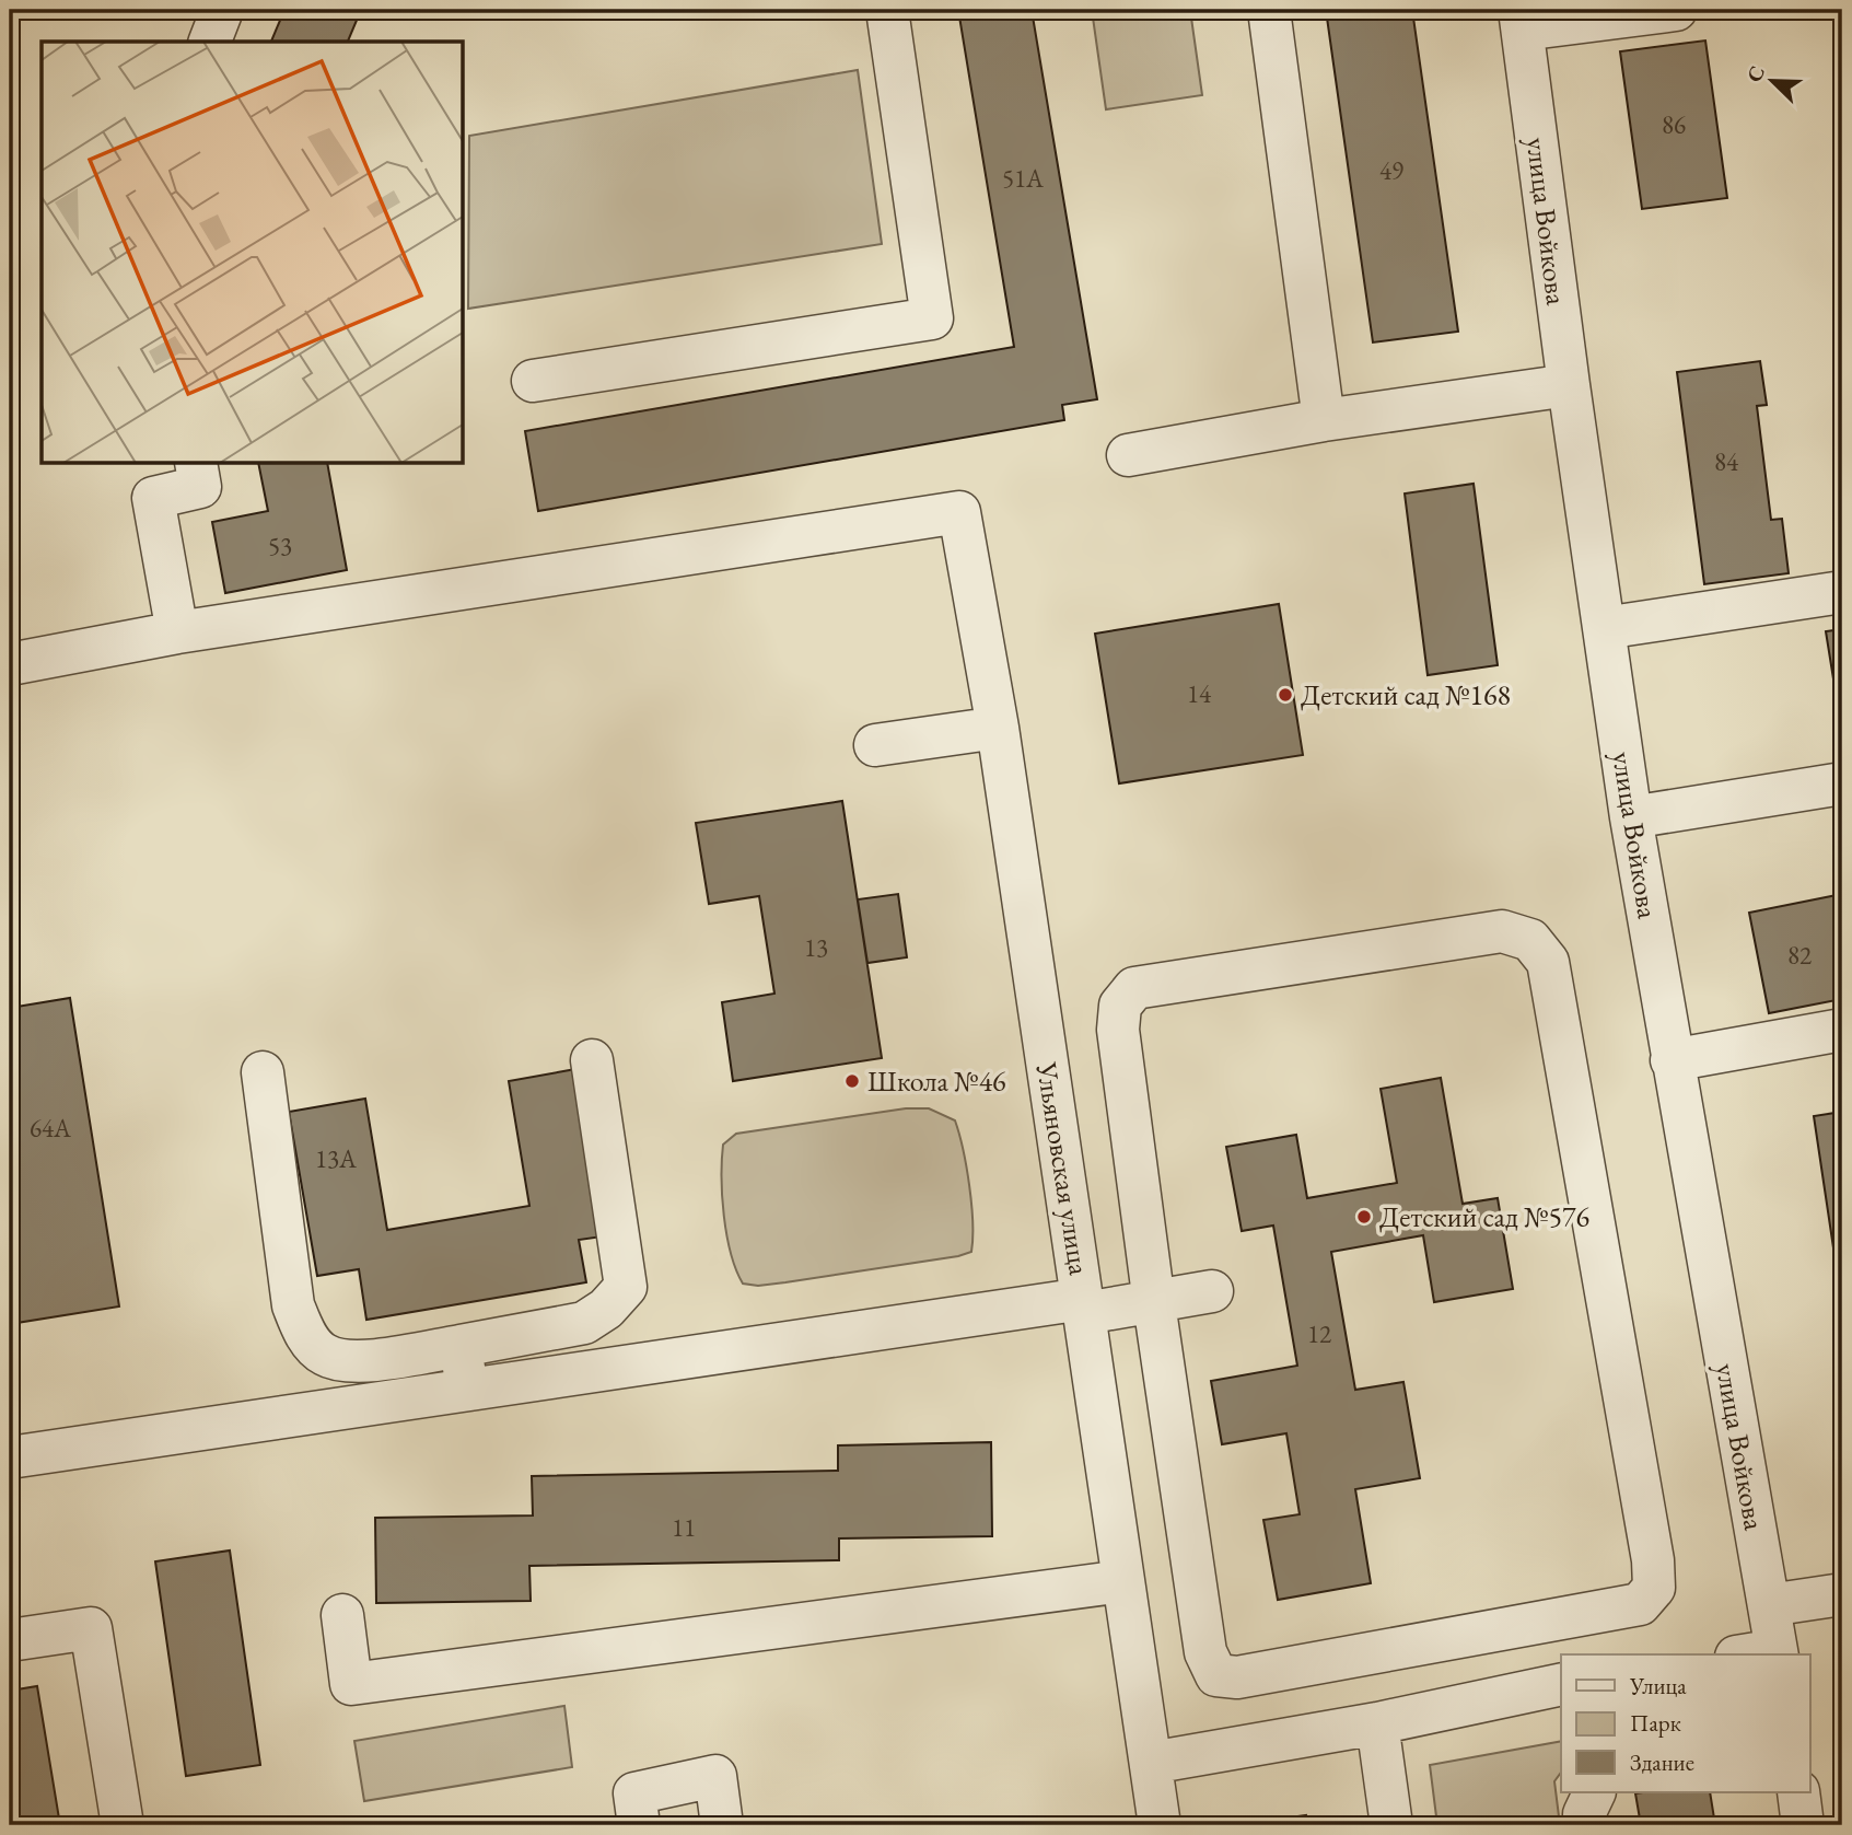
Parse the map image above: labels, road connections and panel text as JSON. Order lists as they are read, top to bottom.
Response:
{
  "streets": {
    "street": ["улица Войкова", "Ульяновская улица"]
  },
  "places": ["Детский сад №168", "Школа №46", "Детский сад №576"],
  "house_numbers": [
    "86",
    "49",
    "51А",
    "84",
    "53",
    "14",
    "13",
    "82",
    "64А",
    "13А",
    "12",
    "11"
  ],
  "legend": ["Улица", "Парк", "Здание"],
  "north": "top left"
}
